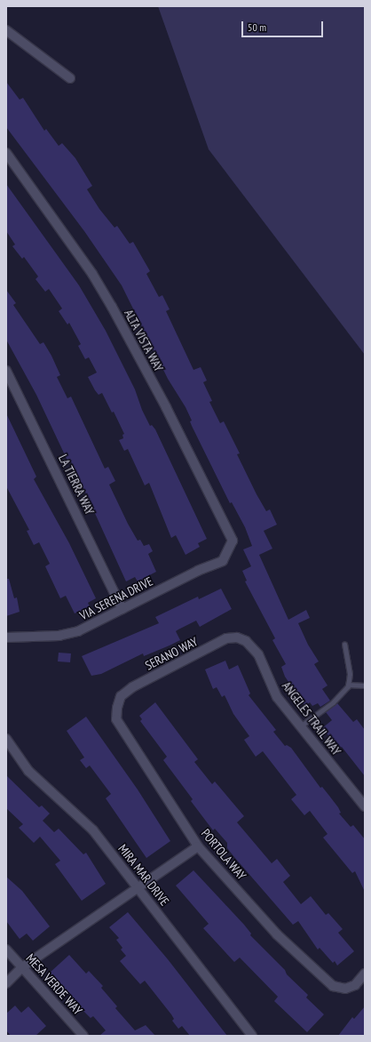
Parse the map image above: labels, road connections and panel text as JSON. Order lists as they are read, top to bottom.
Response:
{
  "streets": {
    "street": [
      "ALTA VISTA WAY",
      "LA TIERRA WAY",
      "VIA SERENA DRIVE",
      "SERANO WAY",
      "ANGELES TRAIL WAY",
      "PORTOLA WAY",
      "MIRA MAR DRIVE",
      "MESA VERDE WAY"
    ]
  },
  "crossings": [
    ["ALTA VISTA WAY", "VIA SERENA DRIVE"],
    ["LA TIERRA WAY", "VIA SERENA DRIVE"],
    ["SERANO WAY", "ANGELES TRAIL WAY"],
    ["SERANO WAY", "PORTOLA WAY"]
  ],
  "scale_bar": "50 m"
}
